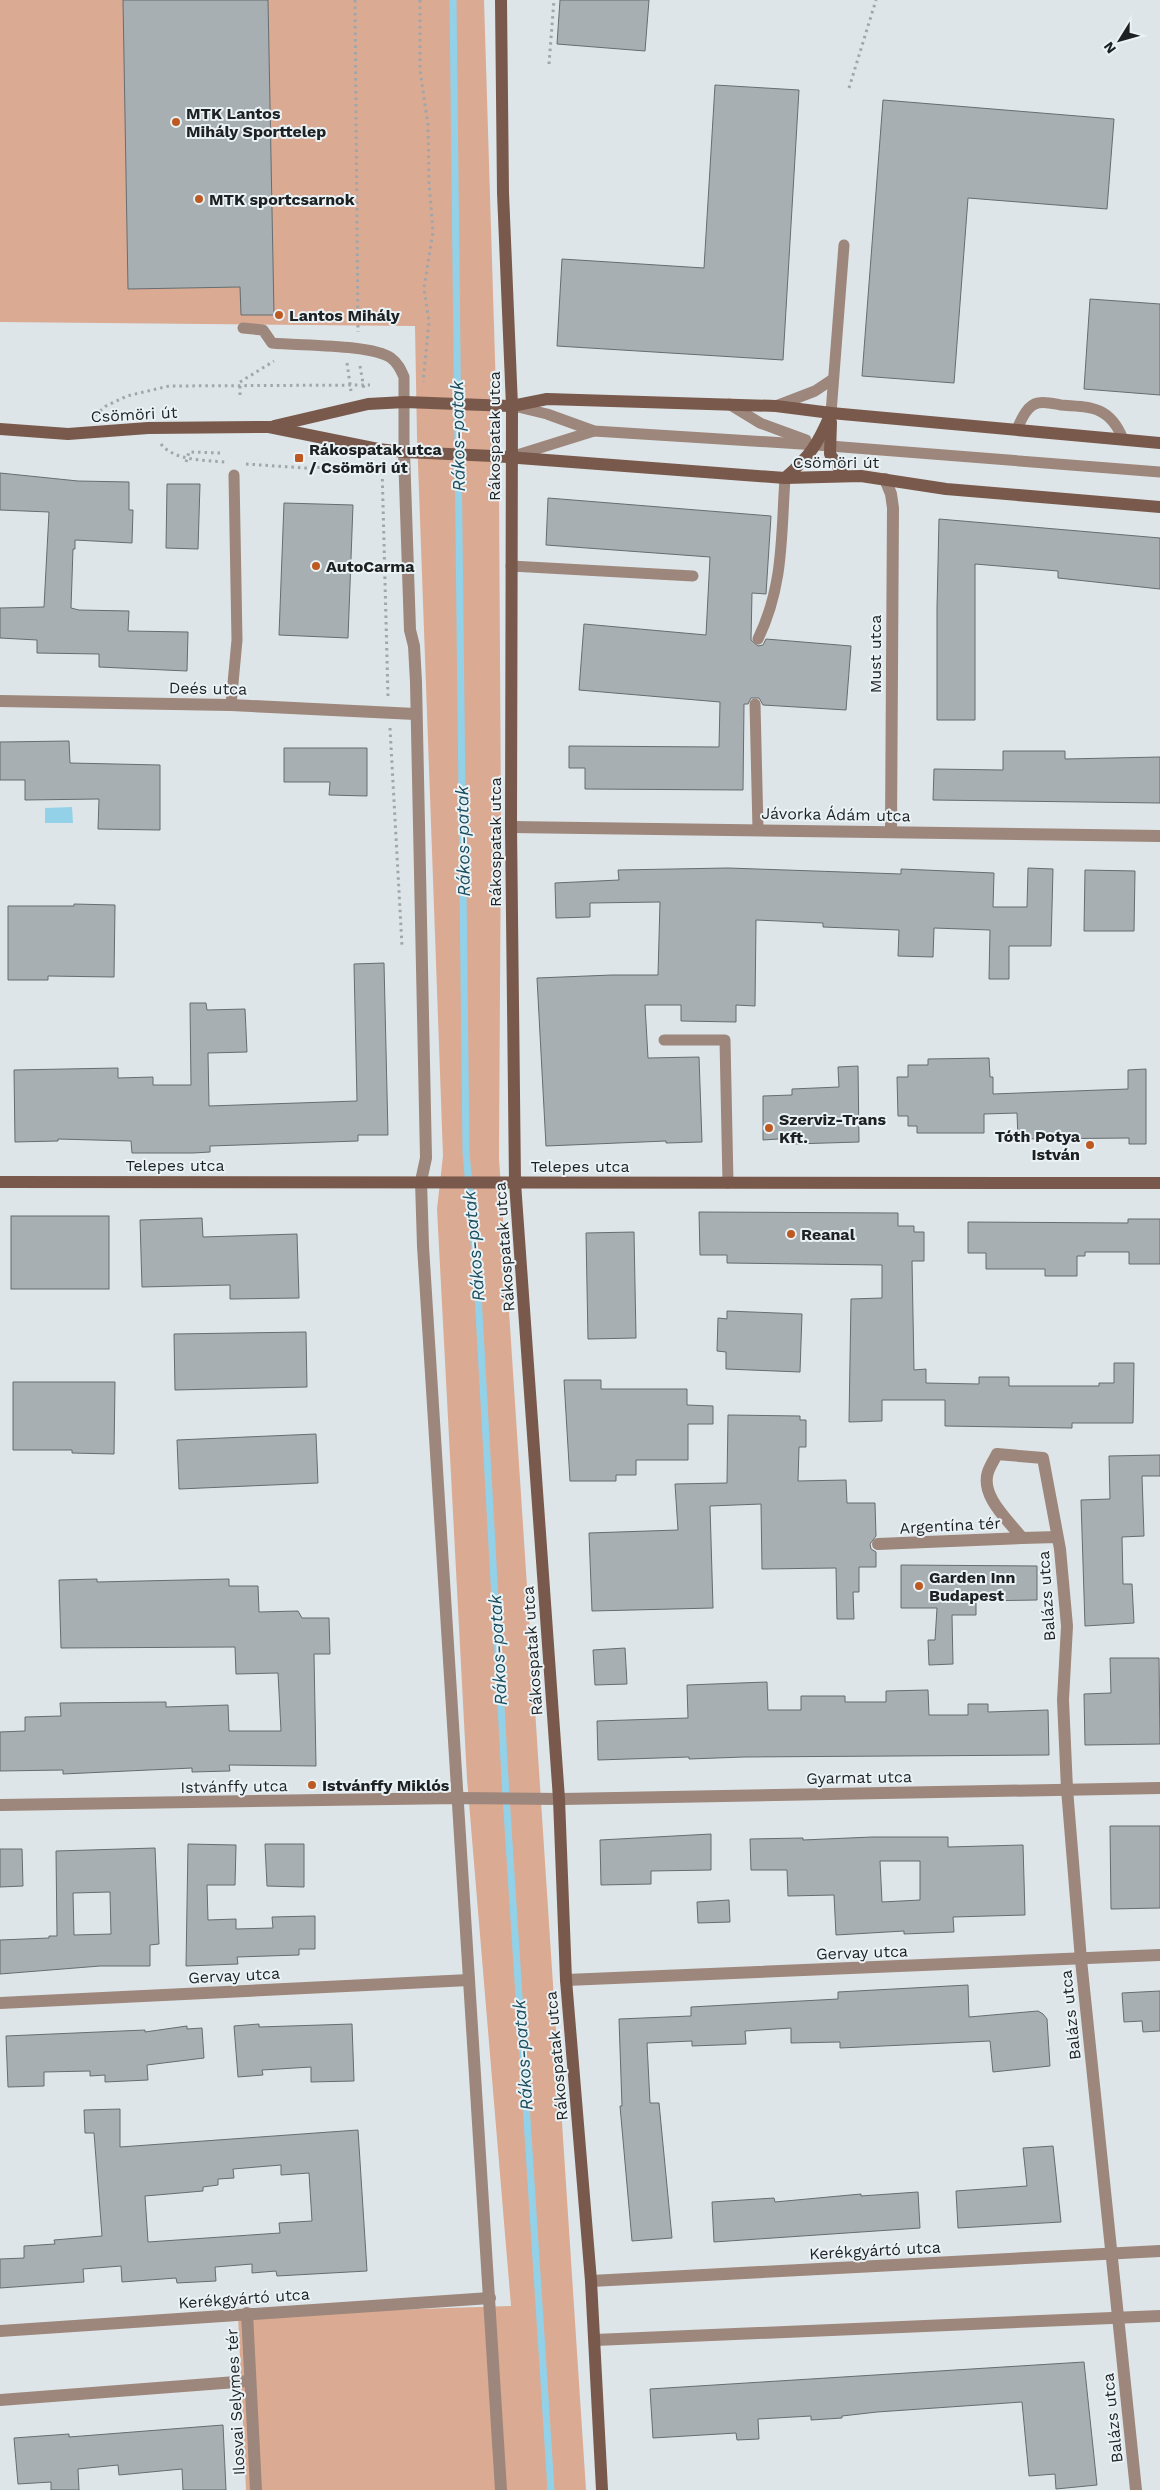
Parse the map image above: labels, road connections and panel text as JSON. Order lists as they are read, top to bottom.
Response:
{
  "streets": {
    "street": [
      "Csömöri út",
      "Rákospatak utca",
      "Must utca",
      "Deés utca",
      "Jávorka Ádám utca",
      "Telepes utca",
      "Argentína tér",
      "Balázs utca",
      "Gyarmat utca",
      "Istvánffy utca",
      "Gervay utca",
      "Kerékgyártó utca",
      "Ilosvai Selymes tér"
    ]
  },
  "crossings": [
    ["Csömöri út", "Rákospatak utca"],
    ["Csömöri út", "Must utca"],
    ["Rákospatak utca", "Jávorka Ádám utca"],
    ["Rákospatak utca", "Telepes utca"],
    ["Rákospatak utca", "Gyarmat utca"],
    ["Rákospatak utca", "Istvánffy utca"],
    ["Rákospatak utca", "Gervay utca"],
    ["Rákospatak utca", "Kerékgyártó utca"],
    ["Must utca", "Jávorka Ádám utca"],
    ["Argentína tér", "Balázs utca"],
    ["Balázs utca", "Gyarmat utca"],
    ["Balázs utca", "Gervay utca"],
    ["Balázs utca", "Kerékgyártó utca"],
    ["Gyarmat utca", "Istvánffy utca"],
    ["Kerékgyártó utca", "Ilosvai Selymes tér"]
  ],
  "water": ["Rákos-patak"],
  "places": {
    "other": [
      "MTK Lantos Mihály Sporttelep",
      "MTK sportcsarnok",
      "Lantos Mihály",
      "AutoCarma",
      "Szerviz-Trans Kft.",
      "Tóth Potya István",
      "Reanal",
      "Garden Inn Budapest",
      "Istvánffy Miklós"
    ],
    "transit": ["Rákospatak utca / Csömöri út"]
  },
  "north": "bottom left"
}
